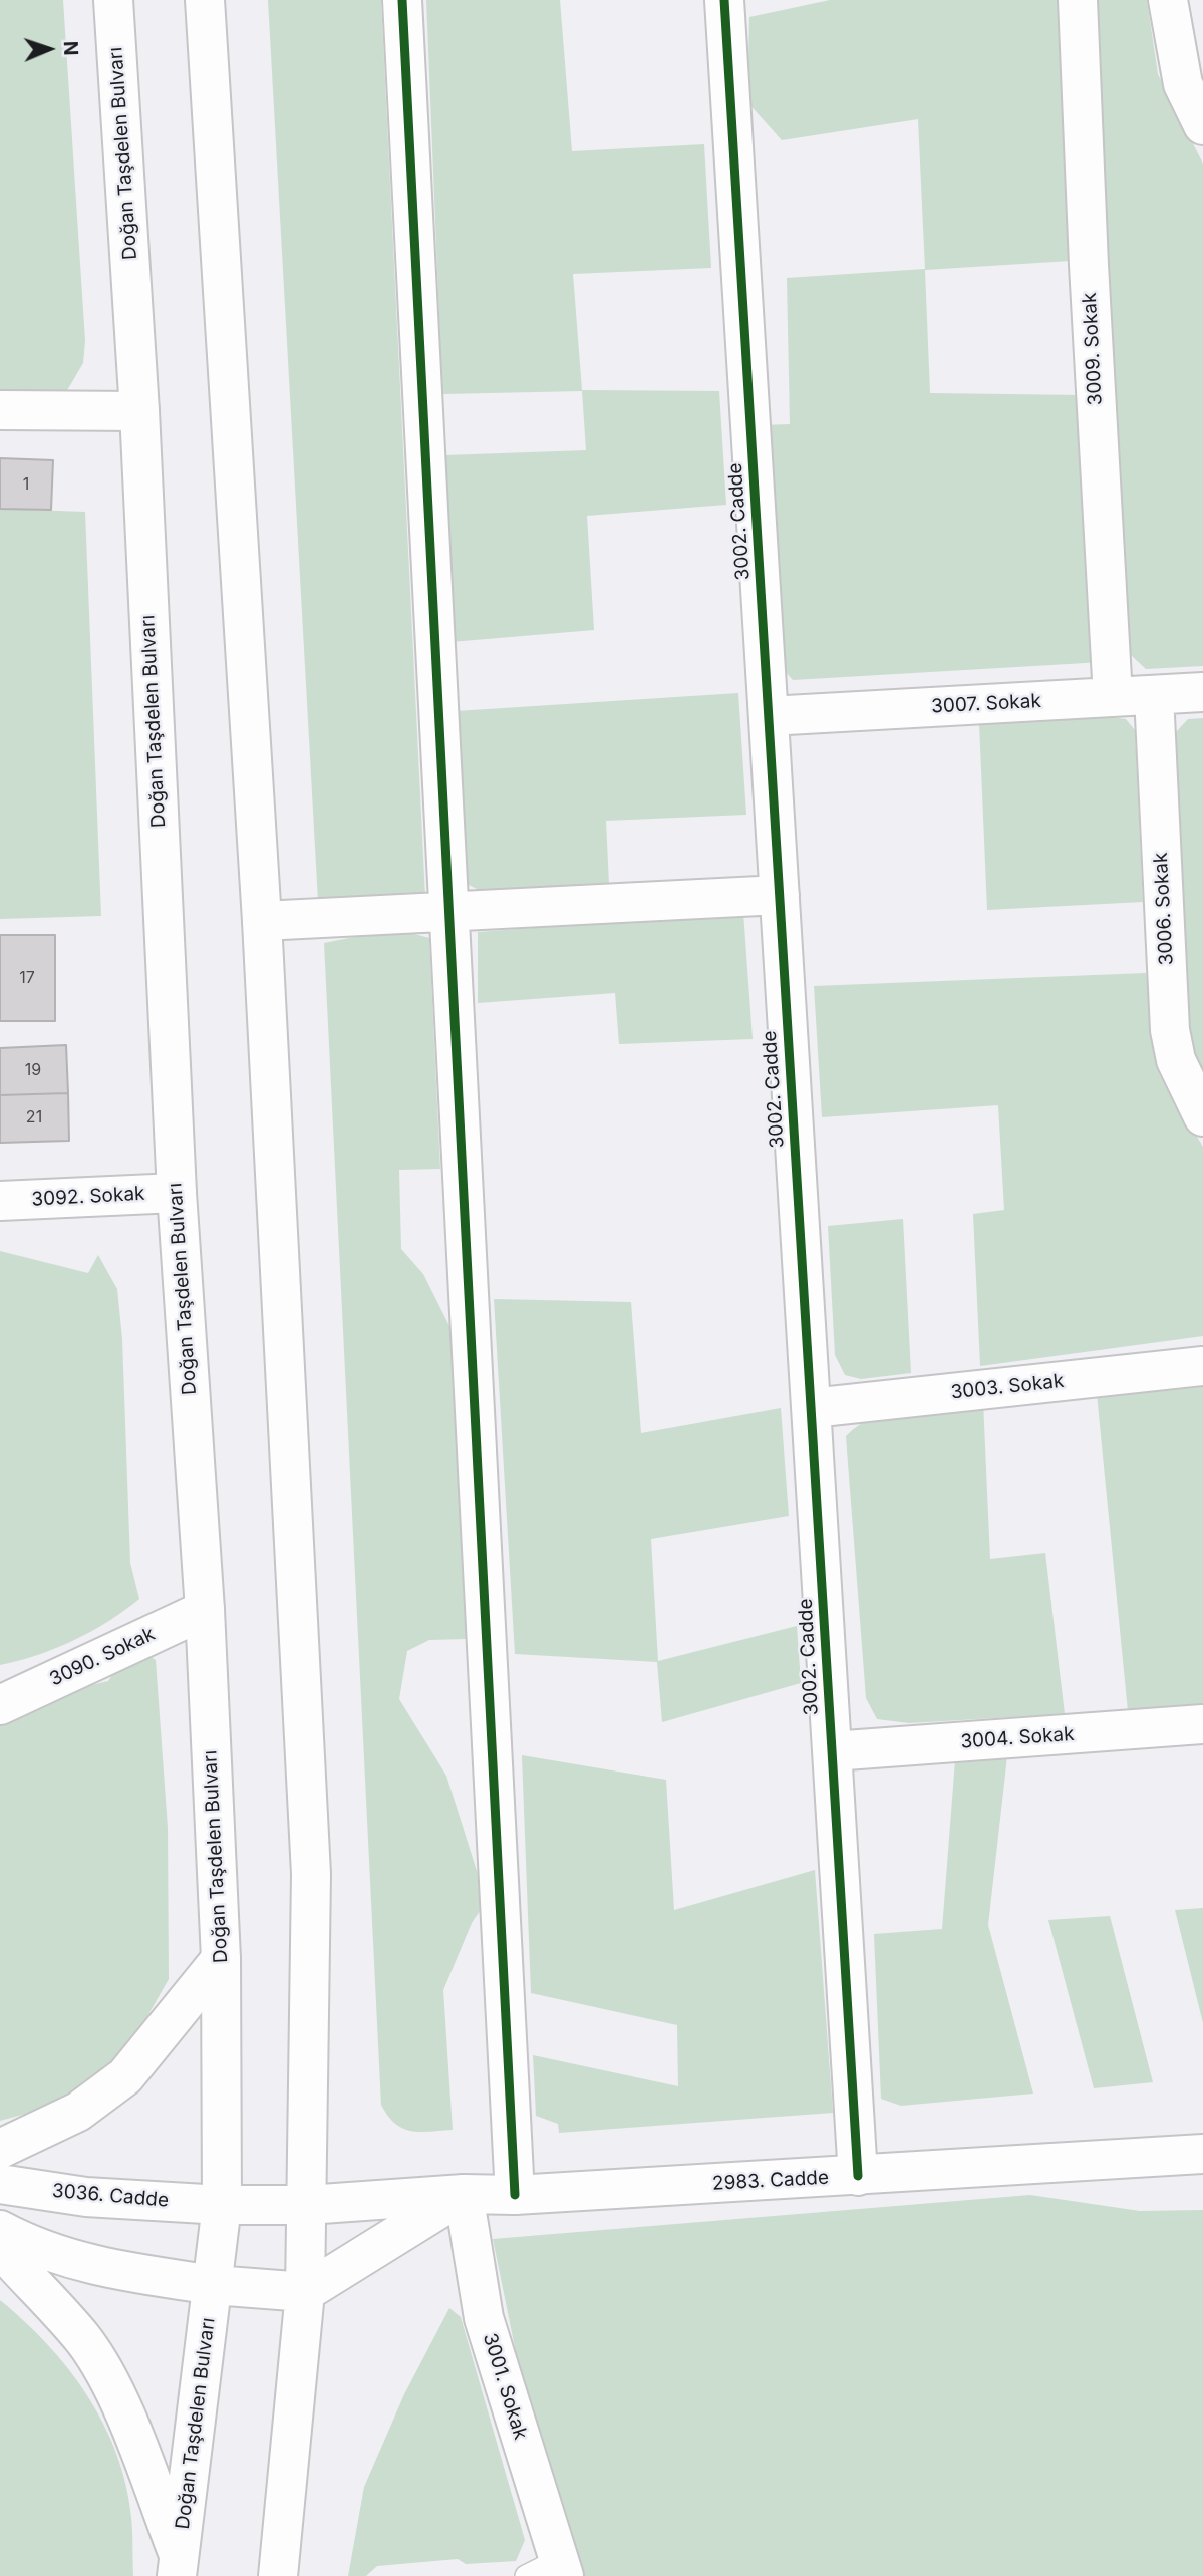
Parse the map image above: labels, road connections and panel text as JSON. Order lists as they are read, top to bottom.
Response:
{
  "streets": {
    "street": [
      "Doğan Taşdelen Bulvarı",
      "3009. Sokak",
      "3002. Cadde",
      "3007. Sokak",
      "3006. Sokak",
      "3092. Sokak",
      "3003. Sokak",
      "3090. Sokak",
      "3004. Sokak",
      "2983. Cadde",
      "3036. Cadde",
      "3001. Sokak"
    ]
  },
  "crossings": [
    ["Doğan Taşdelen Bulvarı", "3092. Sokak"],
    ["Doğan Taşdelen Bulvarı", "3090. Sokak"],
    ["Doğan Taşdelen Bulvarı", "3036. Cadde"],
    ["3009. Sokak", "3007. Sokak"],
    ["3002. Cadde", "3007. Sokak"],
    ["3002. Cadde", "3003. Sokak"],
    ["3002. Cadde", "3004. Sokak"],
    ["3002. Cadde", "2983. Cadde"],
    ["3007. Sokak", "3006. Sokak"],
    ["2983. Cadde", "3036. Cadde"],
    ["2983. Cadde", "3001. Sokak"]
  ],
  "house_numbers": [
    "1",
    "17",
    "19",
    "21"
  ],
  "north": "right"
}
